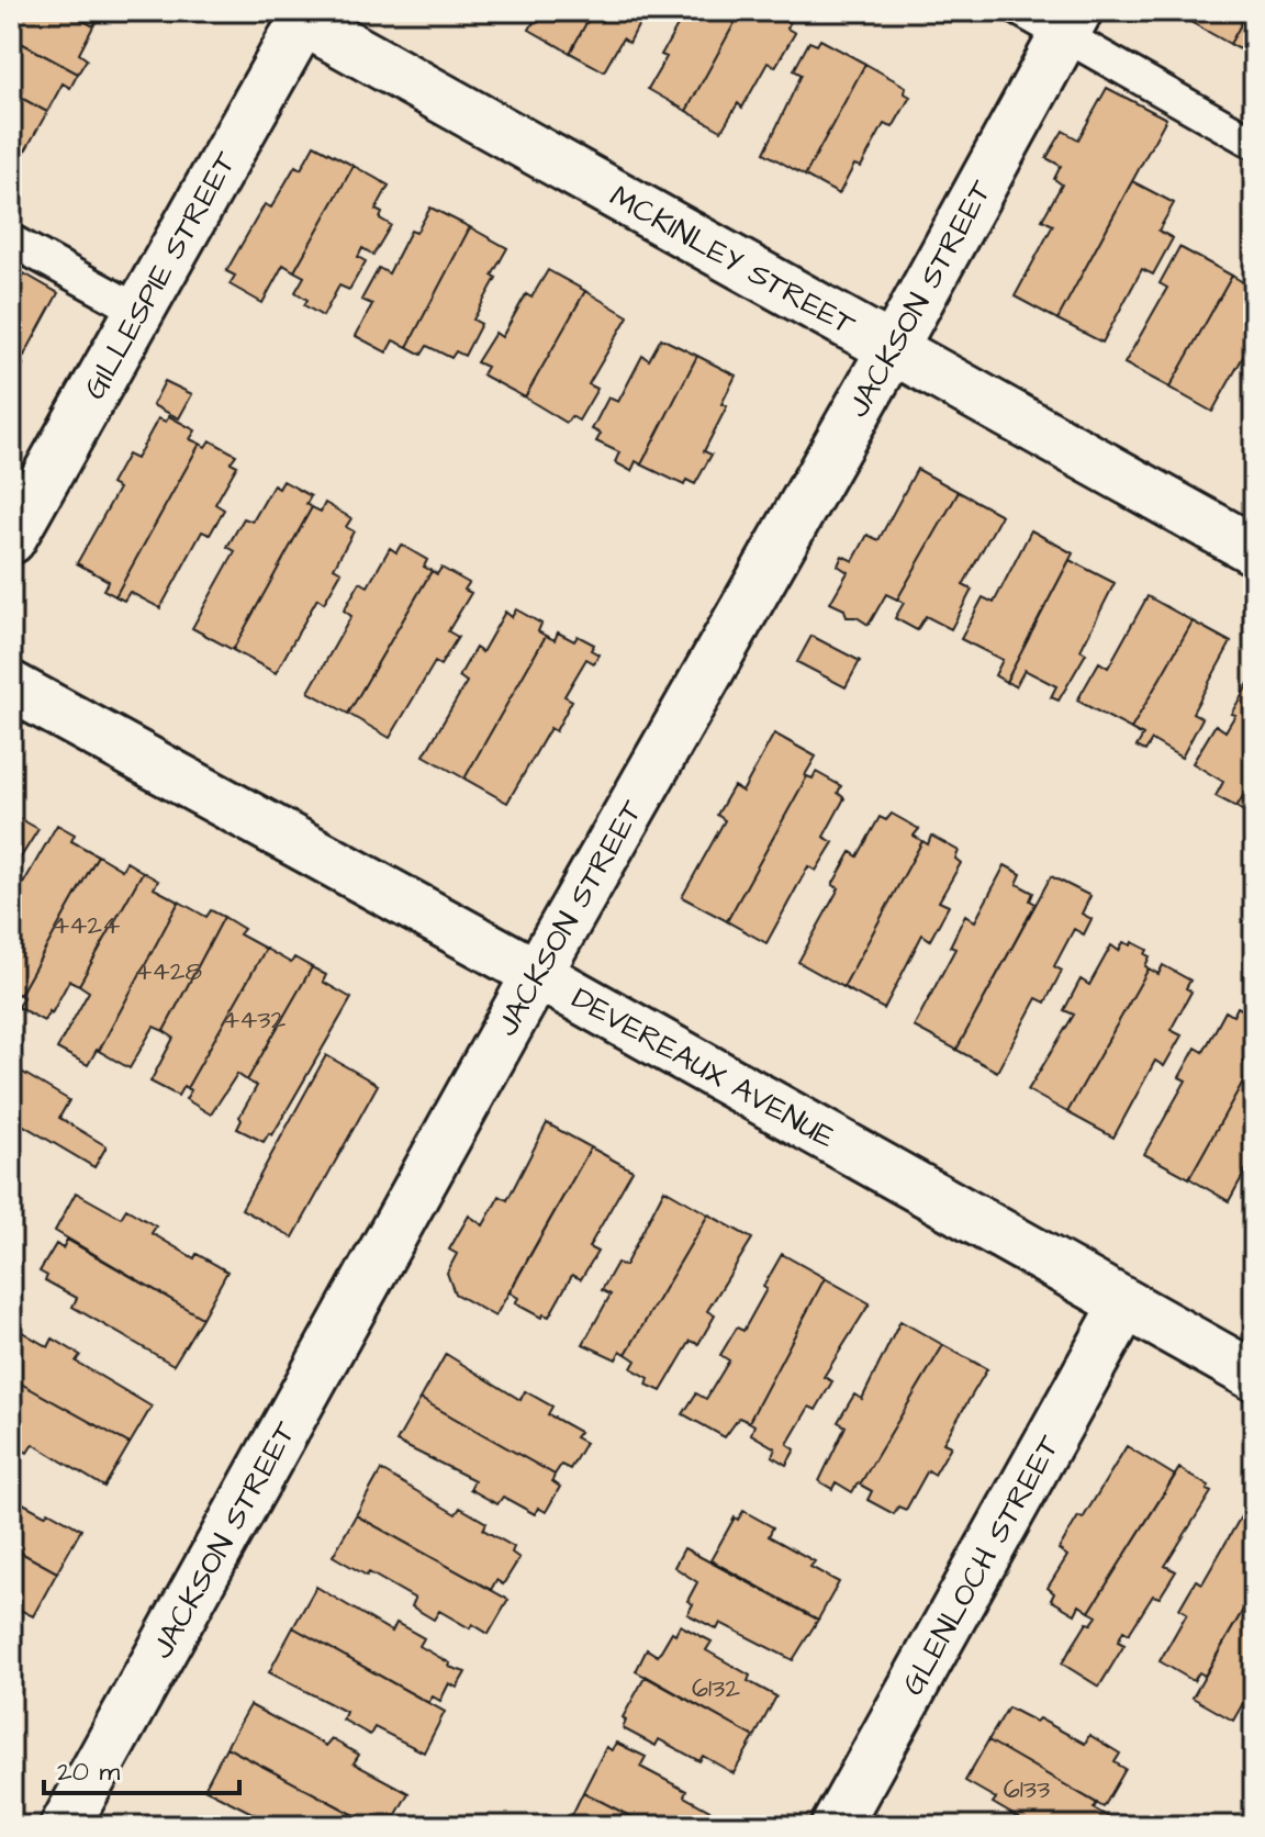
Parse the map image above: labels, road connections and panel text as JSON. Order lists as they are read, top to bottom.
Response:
{
  "streets": {
    "street": [
      "MCKINLEY STREET",
      "GILLESPIE STREET",
      "JACKSON STREET",
      "DEVEREAUX AVENUE",
      "GLENLOCH STREET"
    ]
  },
  "crossings": [
    ["MCKINLEY STREET", "GILLESPIE STREET"],
    ["MCKINLEY STREET", "JACKSON STREET"],
    ["JACKSON STREET", "DEVEREAUX AVENUE"],
    ["DEVEREAUX AVENUE", "GLENLOCH STREET"]
  ],
  "house_numbers": [
    "4424",
    "4428",
    "4432",
    "6132",
    "6133"
  ],
  "scale_bar": "20 m"
}
